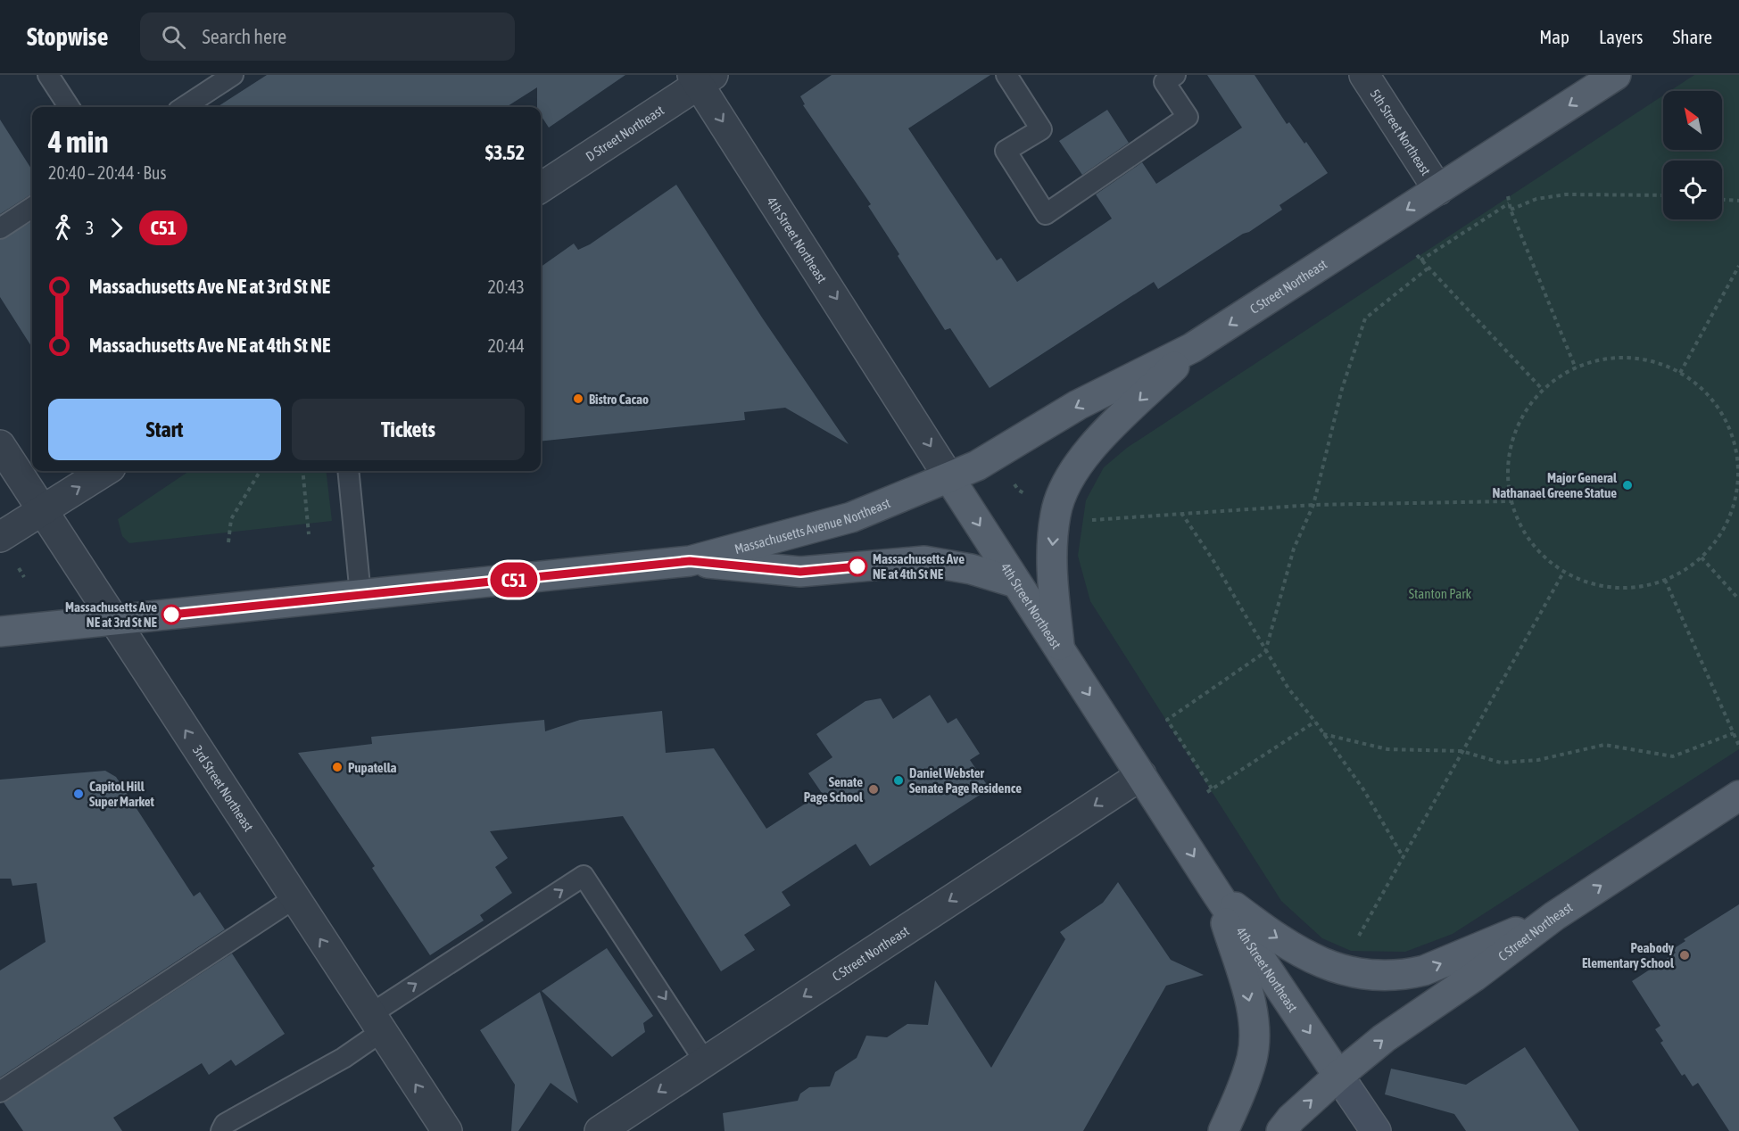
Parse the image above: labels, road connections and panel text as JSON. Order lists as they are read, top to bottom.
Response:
{
  "streets": {
    "main road": ["4th Street Northeast", "C Street Northeast", "Massachusetts Avenue Northeast"],
    "street": ["5th Street Northeast", "D Street Northeast", "3rd Street Northeast"]
  },
  "crossings": [
    ["5th Street Northeast", "C Street Northeast"],
    ["D Street Northeast", "4th Street Northeast"],
    ["4th Street Northeast", "C Street Northeast"],
    ["4th Street Northeast", "Massachusetts Avenue Northeast"],
    ["C Street Northeast", "Massachusetts Avenue Northeast"],
    ["Massachusetts Avenue Northeast", "3rd Street Northeast"]
  ],
  "one_way": ["4th Street Northeast", "3rd Street Northeast"],
  "parks": ["Stanton Park"],
  "places": [
    "Bistro Cacao",
    "Major General Nathanael Greene Statue",
    "Massachusetts Ave NE at 4th St NE",
    "Massachusetts Ave NE at 3rd St NE",
    "Pupatella",
    "Daniel Webster Senate Page Residence",
    "Senate Page School",
    "Capitol Hill Super Market",
    "Peabody Elementary School"
  ],
  "lines": ["bus line C51"],
  "north": "top left",
  "page": {
    "header": "Stopwise",
    "search": "Search here",
    "nav": ["Map", "Layers", "Share"],
    "on_map": "C51",
    "heading": ["4 min", "20:40 – 20:44 · Bus", "$3.52"],
    "legs": ["3", "C51"],
    "list": [
      {
        "name": "Massachusetts Ave NE at 3rd St NE",
        "value": "20:43"
      },
      {
        "name": "Massachusetts Ave NE at 4th St NE",
        "value": "20:44"
      }
    ],
    "buttons": ["Start", "Tickets"]
  }
}
